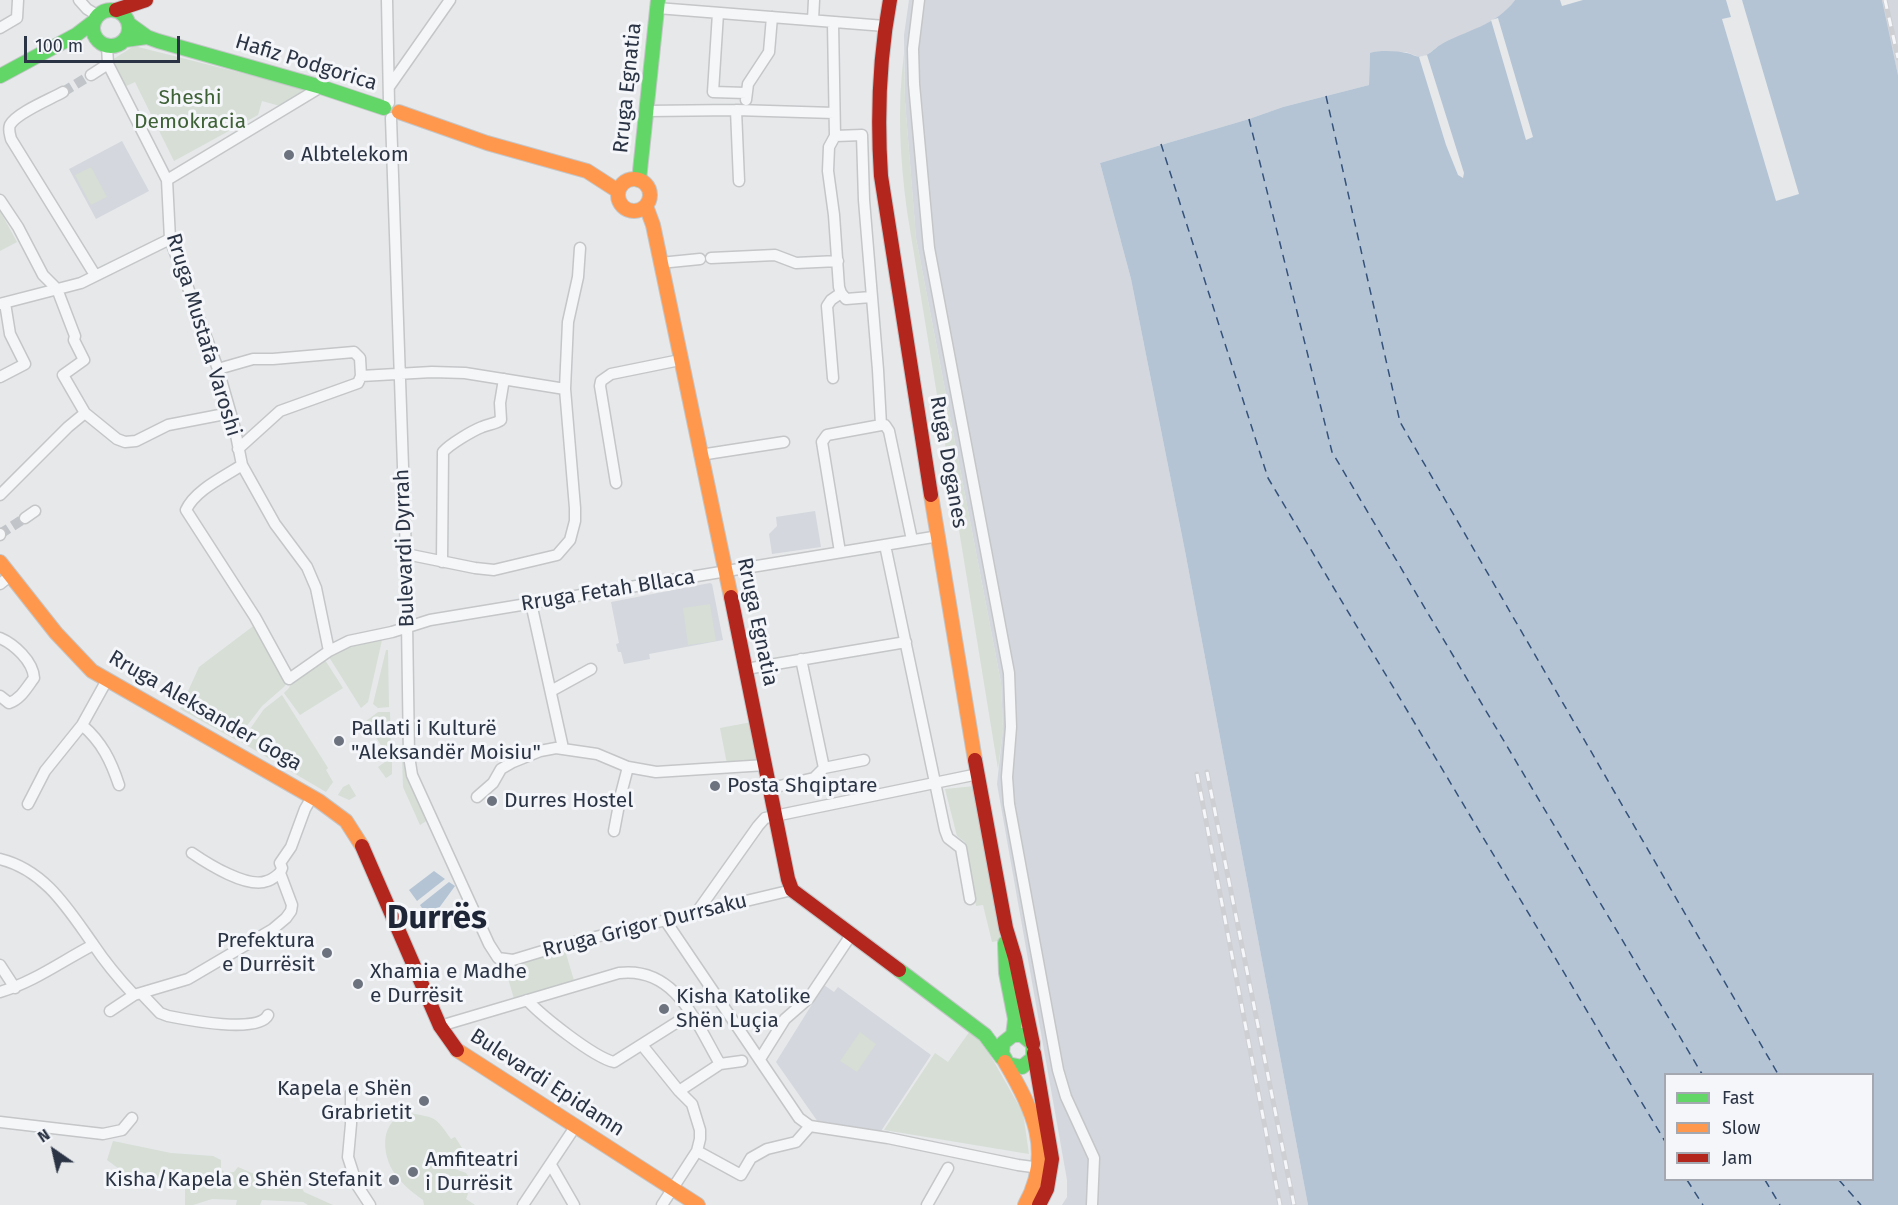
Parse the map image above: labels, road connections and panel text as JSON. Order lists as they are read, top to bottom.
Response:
{
  "streets": {
    "main road": [
      "Hafiz Podgorica",
      "Rruga Egnatia",
      "Ruga Doganes",
      "Rruga Aleksander Goga",
      "Bulevardi Epidamn"
    ],
    "street": [
      "Rruga Mustafa Varoshi",
      "Bulevardi Dyrrah",
      "Rruga Fetah Bllaca",
      "Rruga Grigor Durrsaku"
    ]
  },
  "crossings": [
    ["Hafiz Podgorica", "Rruga Egnatia"],
    ["Hafiz Podgorica", "Rruga Mustafa Varoshi"],
    ["Hafiz Podgorica", "Bulevardi Dyrrah"],
    ["Rruga Egnatia", "Rruga Fetah Bllaca"],
    ["Rruga Egnatia", "Rruga Grigor Durrsaku"],
    ["Rruga Mustafa Varoshi", "Rruga Fetah Bllaca"],
    ["Ruga Doganes", "Rruga Fetah Bllaca"],
    ["Bulevardi Dyrrah", "Rruga Fetah Bllaca"],
    ["Bulevardi Dyrrah", "Rruga Grigor Durrsaku"],
    ["Rruga Aleksander Goga", "Bulevardi Epidamn"]
  ],
  "districts": ["Durrës"],
  "parks": ["Sheshi Demokracia"],
  "places": [
    "Albtelekom",
    "Pallati i Kulturë \"Aleksandër Moisiu\"",
    "Posta Shqiptare",
    "Durres Hostel",
    "Prefektura e Durrësit",
    "Xhamia e Madhe e Durrësit",
    "Kisha Katolike Shën Luçia",
    "Kapela e Shën Grabrietit",
    "Amfiteatri i Durrësit",
    "Kisha/Kapela e Shën Stefanit"
  ],
  "legend": ["Fast", "Slow", "Jam"],
  "scale_bar": "100 m",
  "north": "top left"
}
